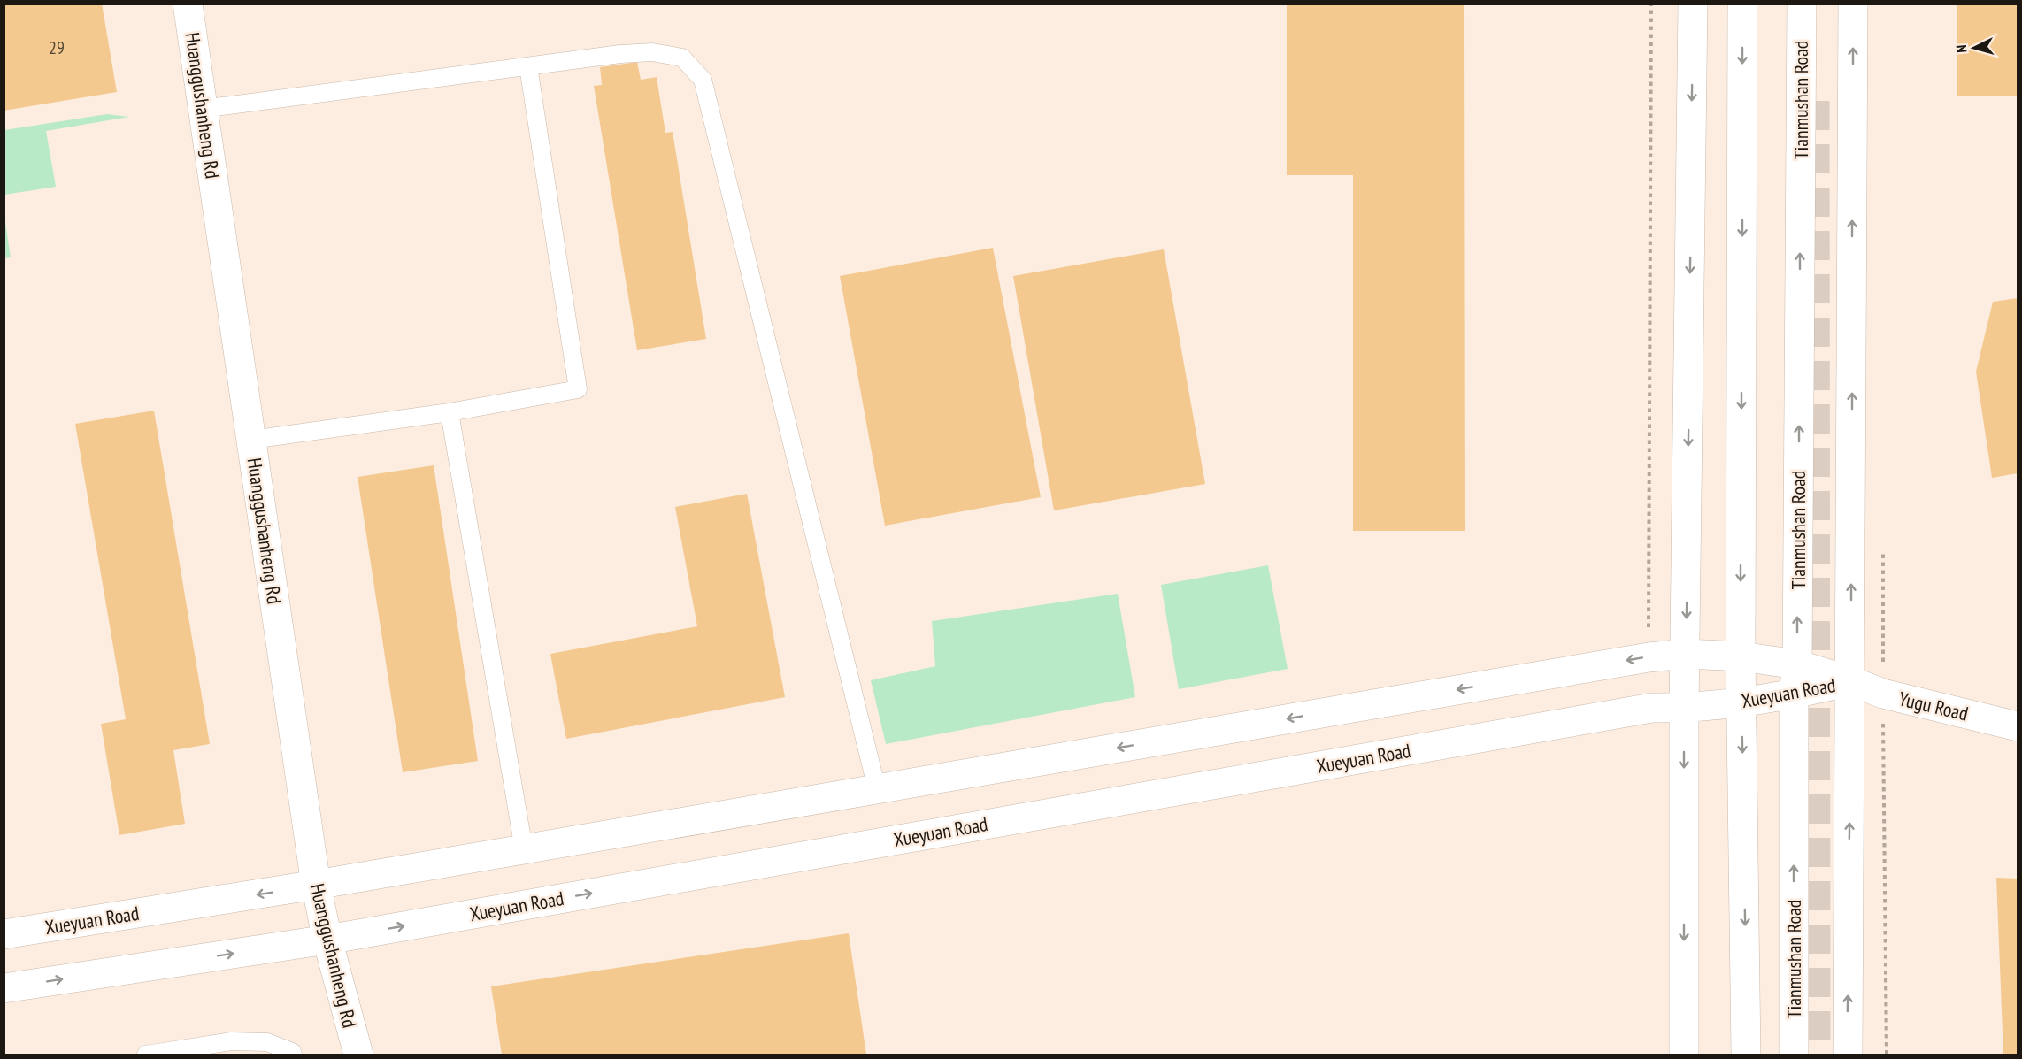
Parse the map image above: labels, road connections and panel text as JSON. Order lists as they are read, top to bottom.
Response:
{
  "streets": {
    "main road": [
      "Tianmushan Road",
      "Huanggushanheng Rd",
      "Xueyuan Road",
      "Yugu Road"
    ]
  },
  "crossings": [
    ["Tianmushan Road", "Xueyuan Road"],
    ["Huanggushanheng Rd", "Xueyuan Road"],
    ["Xueyuan Road", "Yugu Road"]
  ],
  "house_numbers": ["29"],
  "north": "left"
}
